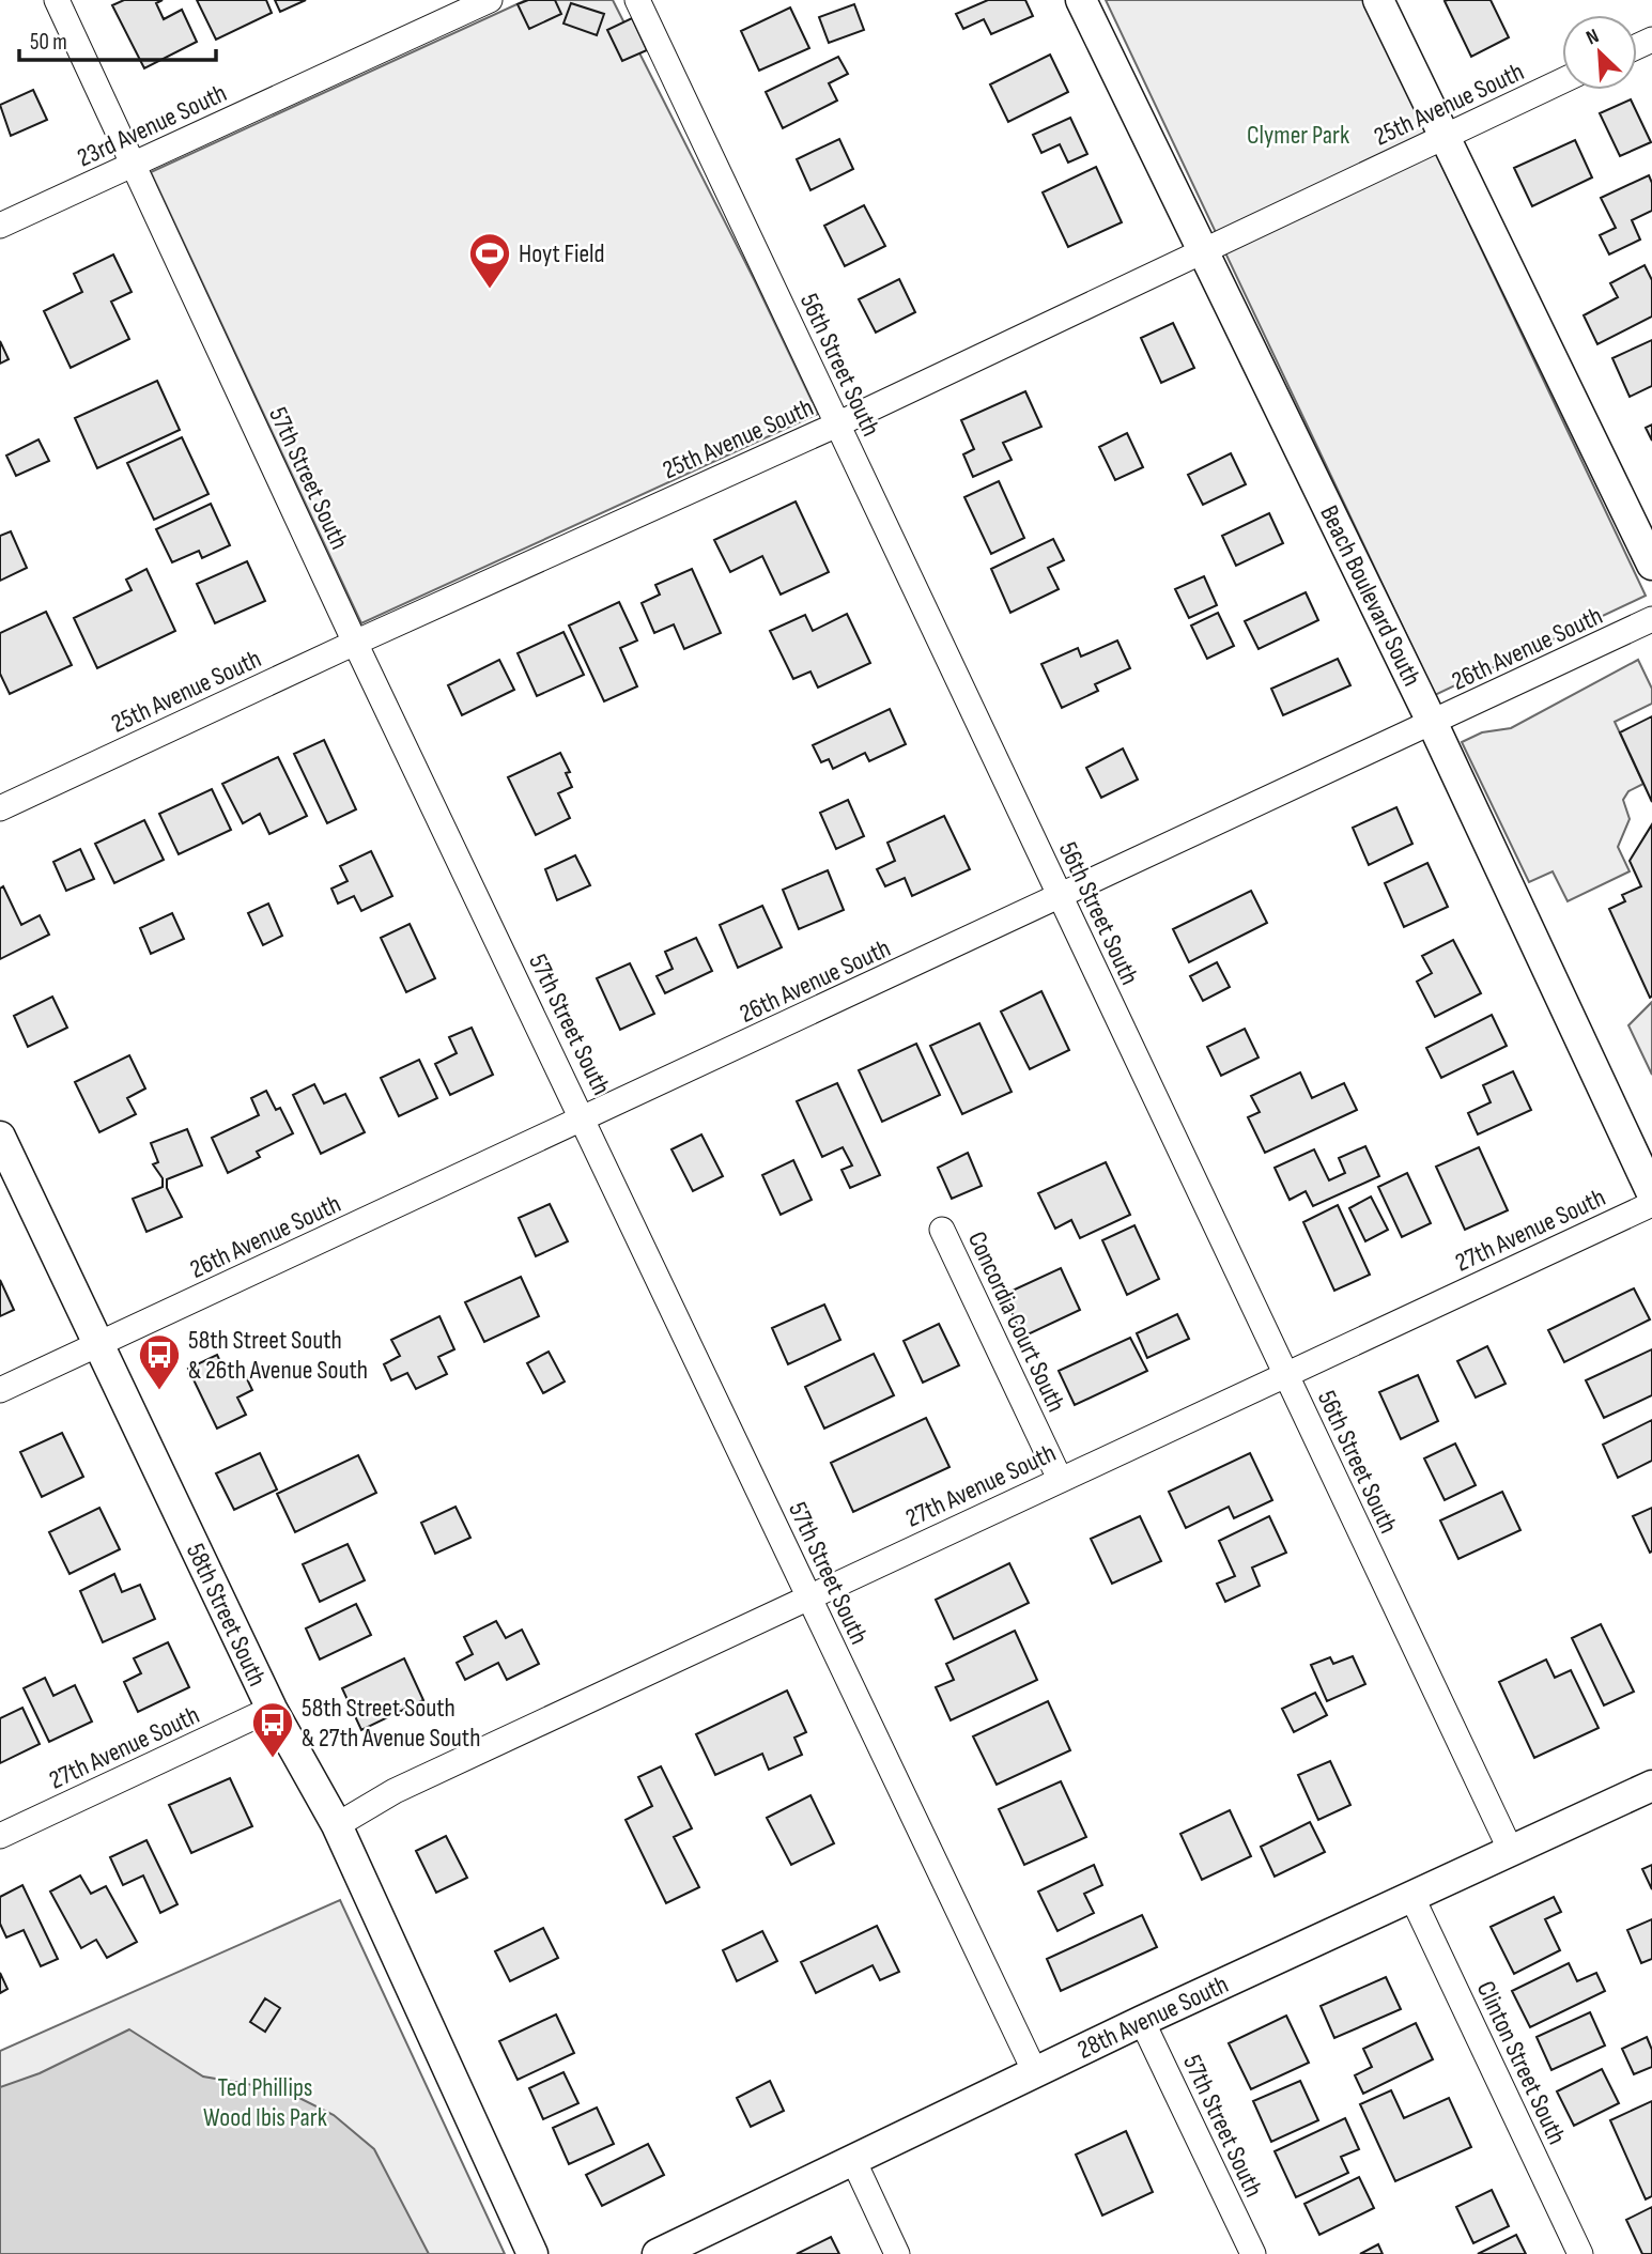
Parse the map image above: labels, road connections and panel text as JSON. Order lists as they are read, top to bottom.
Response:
{
  "streets": {
    "street": [
      "25th Avenue South",
      "23rd Avenue South",
      "56th Street South",
      "57th Street South",
      "Beach Boulevard South",
      "26th Avenue South",
      "27th Avenue South",
      "Concordia Court South",
      "58th Street South",
      "28th Avenue South",
      "Clinton Street South"
    ]
  },
  "crossings": [
    ["25th Avenue South", "56th Street South"],
    ["25th Avenue South", "57th Street South"],
    ["25th Avenue South", "Beach Boulevard South"],
    ["23rd Avenue South", "57th Street South"],
    ["56th Street South", "26th Avenue South"],
    ["56th Street South", "27th Avenue South"],
    ["56th Street South", "28th Avenue South"],
    ["57th Street South", "26th Avenue South"],
    ["57th Street South", "27th Avenue South"],
    ["57th Street South", "28th Avenue South"],
    ["Beach Boulevard South", "26th Avenue South"],
    ["26th Avenue South", "58th Street South"],
    ["27th Avenue South", "Concordia Court South"],
    ["27th Avenue South", "58th Street South"],
    ["28th Avenue South", "Clinton Street South"]
  ],
  "parks": ["Clymer Park", "Ted Phillips Wood Ibis Park"],
  "places": {
    "sports": ["Hoyt Field"],
    "bus stop": ["58th Street South & 26th Avenue South", "58th Street South & 27th Avenue South"]
  },
  "scale_bar": "50 m",
  "north": "top left"
}
